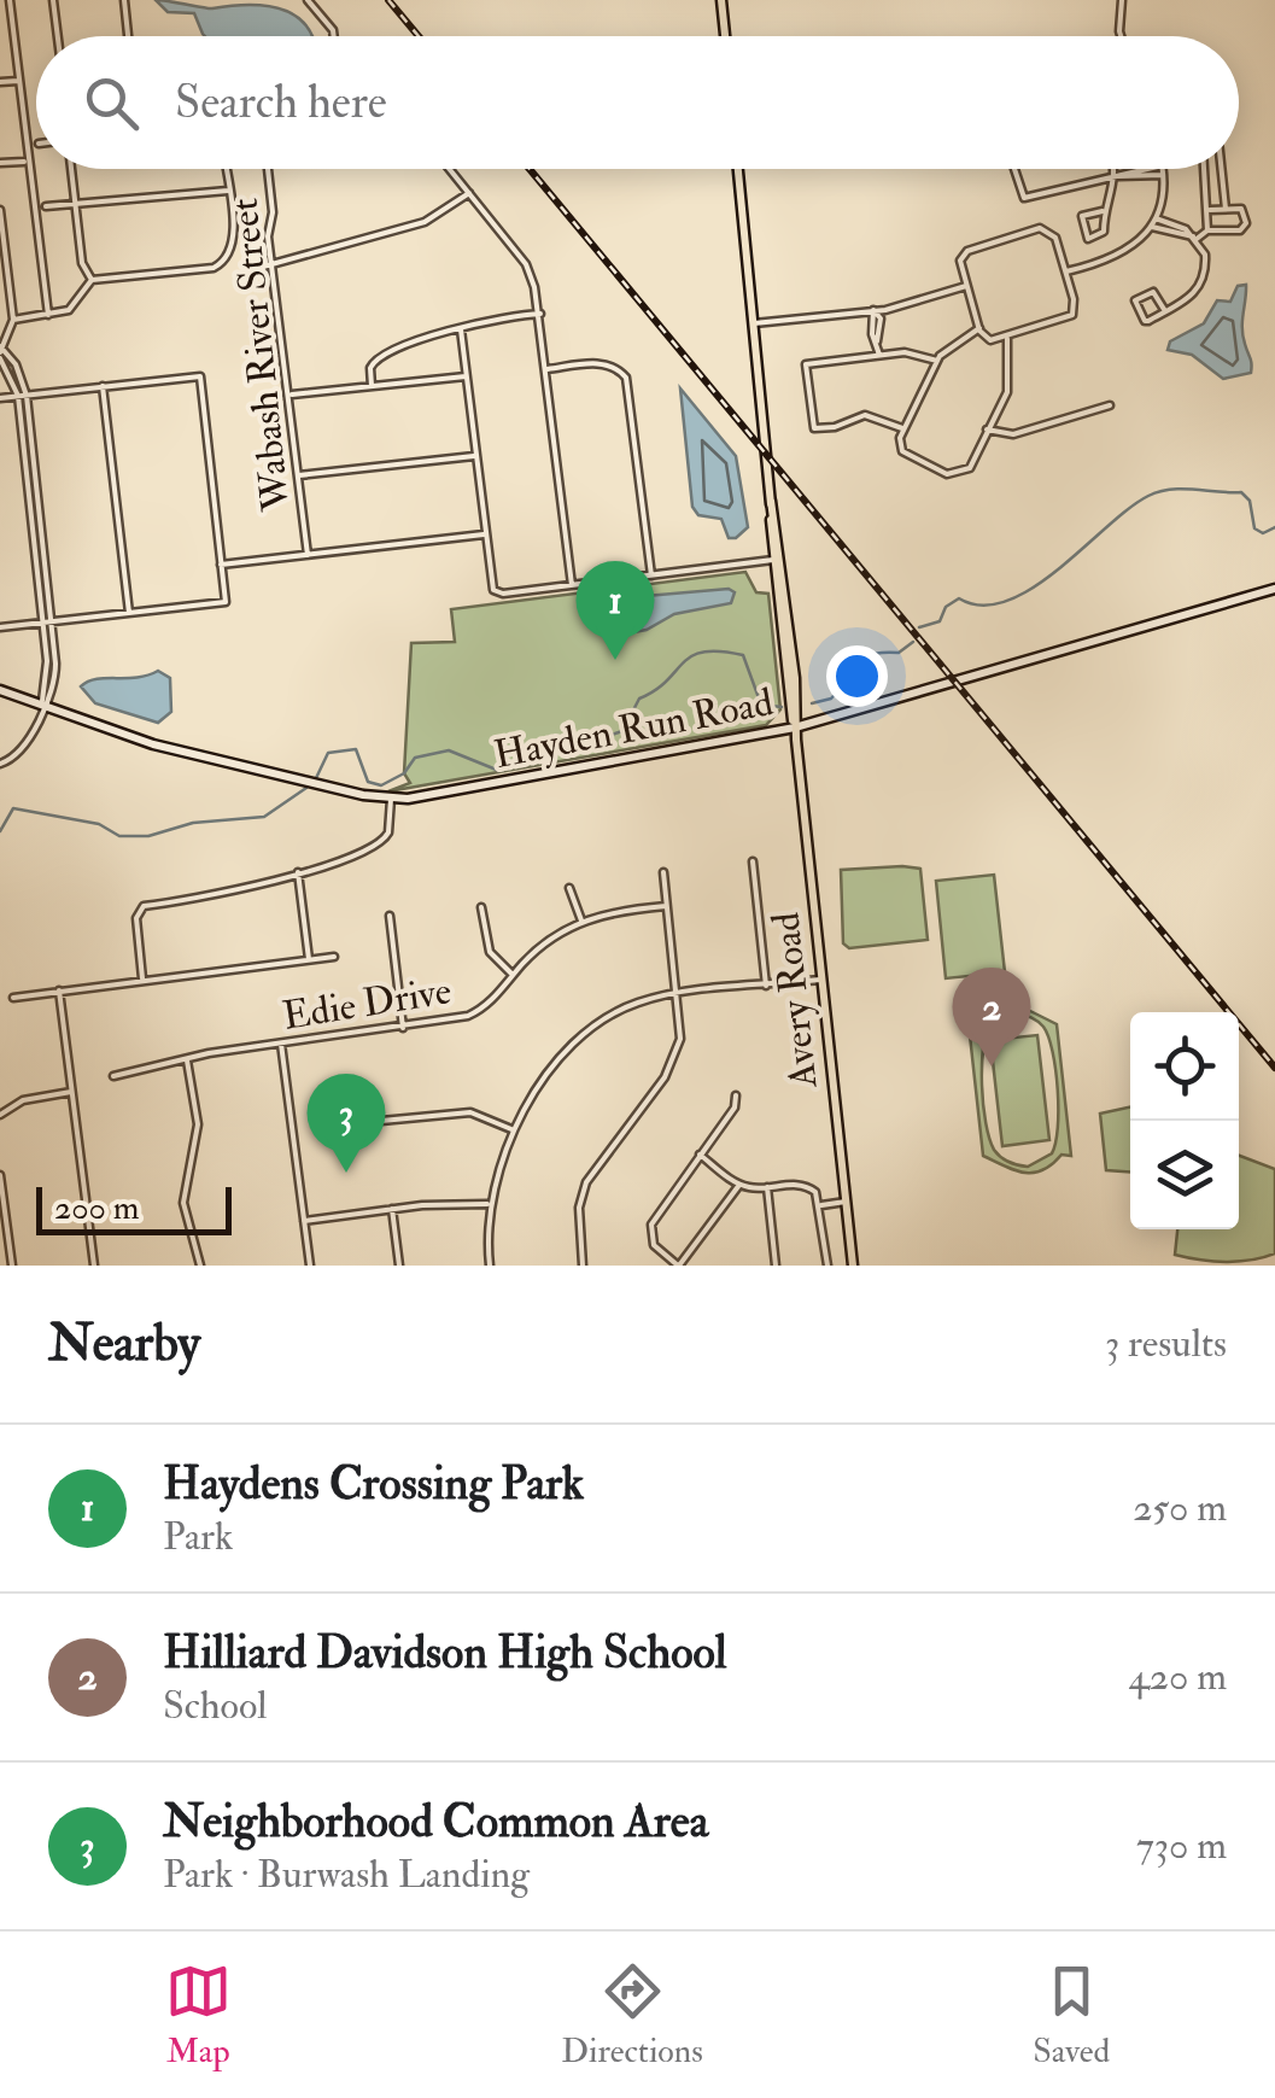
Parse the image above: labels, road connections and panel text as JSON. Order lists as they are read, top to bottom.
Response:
{
  "streets": {
    "main road": ["Hayden Run Road", "Avery Road"],
    "street": ["Wabash River Street", "Edie Drive"]
  },
  "crossings": [
    ["Hayden Run Road", "Avery Road"]
  ],
  "scale_bar": "200 m",
  "page": {
    "search": "Search here",
    "pins": ["1", "2", "3"],
    "scale": "200 m",
    "heading": ["Nearby", "3 results"],
    "list": [
      {
        "mark": "1",
        "name": "Haydens Crossing Park",
        "note": "Park",
        "value": "250 m"
      },
      {
        "mark": "2",
        "name": "Hilliard Davidson High School",
        "note": "School",
        "value": "420 m"
      },
      {
        "mark": "3",
        "name": "Neighborhood Common Area",
        "note": "Park · Burwash Landing",
        "value": "730 m"
      }
    ],
    "nav": ["Map", "Directions", "Saved"]
  }
}
